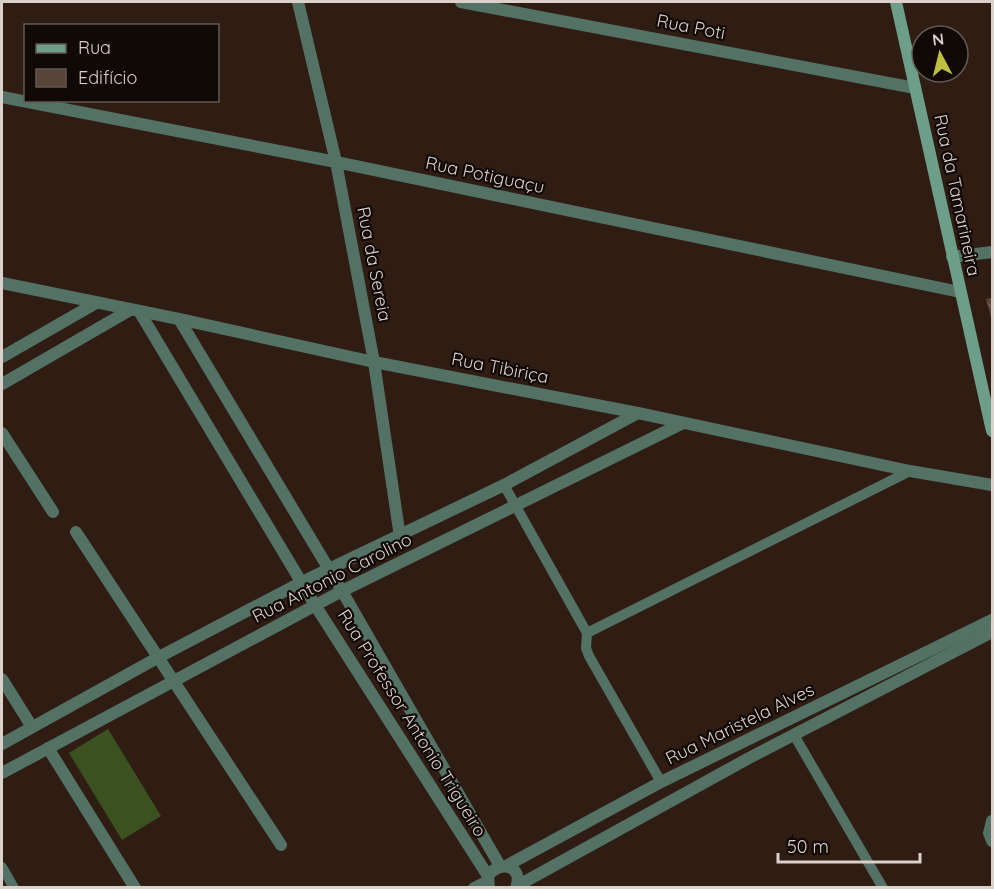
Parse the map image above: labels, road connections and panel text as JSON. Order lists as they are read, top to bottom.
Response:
{
  "streets": {
    "main road": ["Rua da Tamarineira"],
    "street": [
      "Rua Poti",
      "Rua Potiguaçu",
      "Rua da Sereia",
      "Rua Tibiriça",
      "Rua Antonio Carolino",
      "Rua Professor Antonio Trigueiro",
      "Rua Maristela Alves"
    ]
  },
  "crossings": [
    ["Rua Poti", "Rua da Tamarineira"],
    ["Rua Potiguaçu", "Rua da Tamarineira"],
    ["Rua Potiguaçu", "Rua da Sereia"],
    ["Rua da Sereia", "Rua Tibiriça"],
    ["Rua da Sereia", "Rua Antonio Carolino"],
    ["Rua Tibiriça", "Rua Antonio Carolino"],
    ["Rua Tibiriça", "Rua Professor Antonio Trigueiro"],
    ["Rua Antonio Carolino", "Rua Professor Antonio Trigueiro"],
    ["Rua Professor Antonio Trigueiro", "Rua Maristela Alves"]
  ],
  "legend": ["Rua", "Edifício"],
  "scale_bar": "50 m",
  "north": "top"
}
